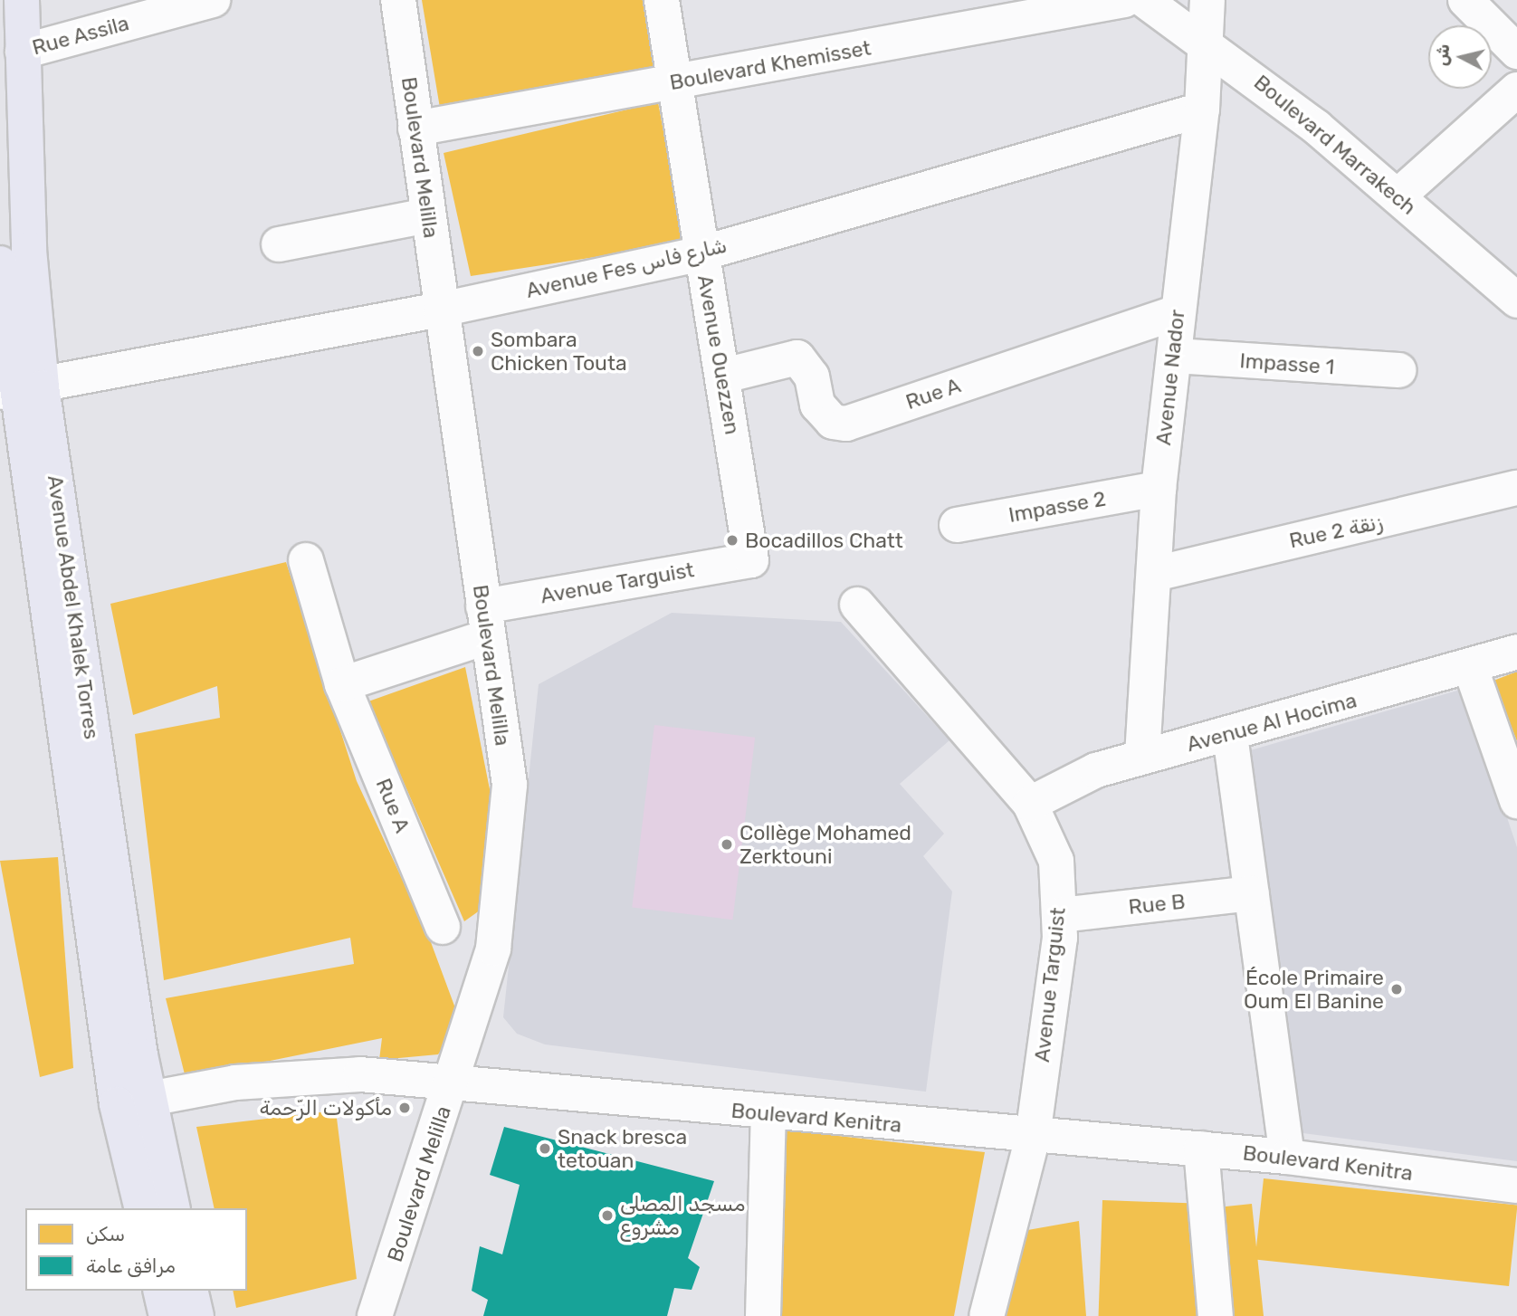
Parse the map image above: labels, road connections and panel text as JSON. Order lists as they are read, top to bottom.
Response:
{
  "streets": {
    "main road": ["Avenue Abdel Khalek Torres"],
    "street": [
      "Rue Assila",
      "Boulevard Khemisset",
      "Boulevard Marrakech",
      "Boulevard Melilla",
      "Avenue Fes شارع فاس",
      "Avenue Ouezzen",
      "Impasse 1",
      "Avenue Nador",
      "Rue A",
      "Impasse 2",
      "Rue 2 زنقة",
      "Avenue Targuist",
      "Avenue Al Hocima",
      "Rue B",
      "Boulevard Kenitra"
    ]
  },
  "crossings": [
    ["Rue Assila", "Avenue Abdel Khalek Torres"],
    ["Boulevard Khemisset", "Boulevard Melilla"],
    ["Boulevard Khemisset", "Avenue Ouezzen"],
    ["Boulevard Marrakech", "Avenue Nador"],
    ["Boulevard Melilla", "Avenue Fes شارع فاس"],
    ["Boulevard Melilla", "Avenue Targuist"],
    ["Boulevard Melilla", "Boulevard Kenitra"],
    ["Avenue Fes شارع فاس", "Avenue Ouezzen"],
    ["Avenue Fes شارع فاس", "Avenue Nador"],
    ["Avenue Fes شارع فاس", "Avenue Abdel Khalek Torres"],
    ["Avenue Ouezzen", "Rue A"],
    ["Avenue Ouezzen", "Avenue Targuist"],
    ["Impasse 1", "Avenue Nador"],
    ["Avenue Nador", "Rue A"],
    ["Avenue Nador", "Impasse 2"],
    ["Avenue Nador", "Rue 2 زنقة"],
    ["Avenue Nador", "Avenue Al Hocima"],
    ["Avenue Targuist", "Avenue Al Hocima"],
    ["Avenue Targuist", "Rue B"],
    ["Avenue Targuist", "Boulevard Kenitra"],
    ["Avenue Abdel Khalek Torres", "Boulevard Kenitra"]
  ],
  "places": [
    "Sombara Chicken Touta",
    "Bocadillos Chatt",
    "Collège Mohamed Zerktouni",
    "École Primaire Oum El Banine",
    "مأكولات الرّحمة",
    "Snack bresca tetouan",
    "مسجد المصلى مشروع"
  ],
  "legend": ["سكن", "مرافق عامة"],
  "north": "left"
}
